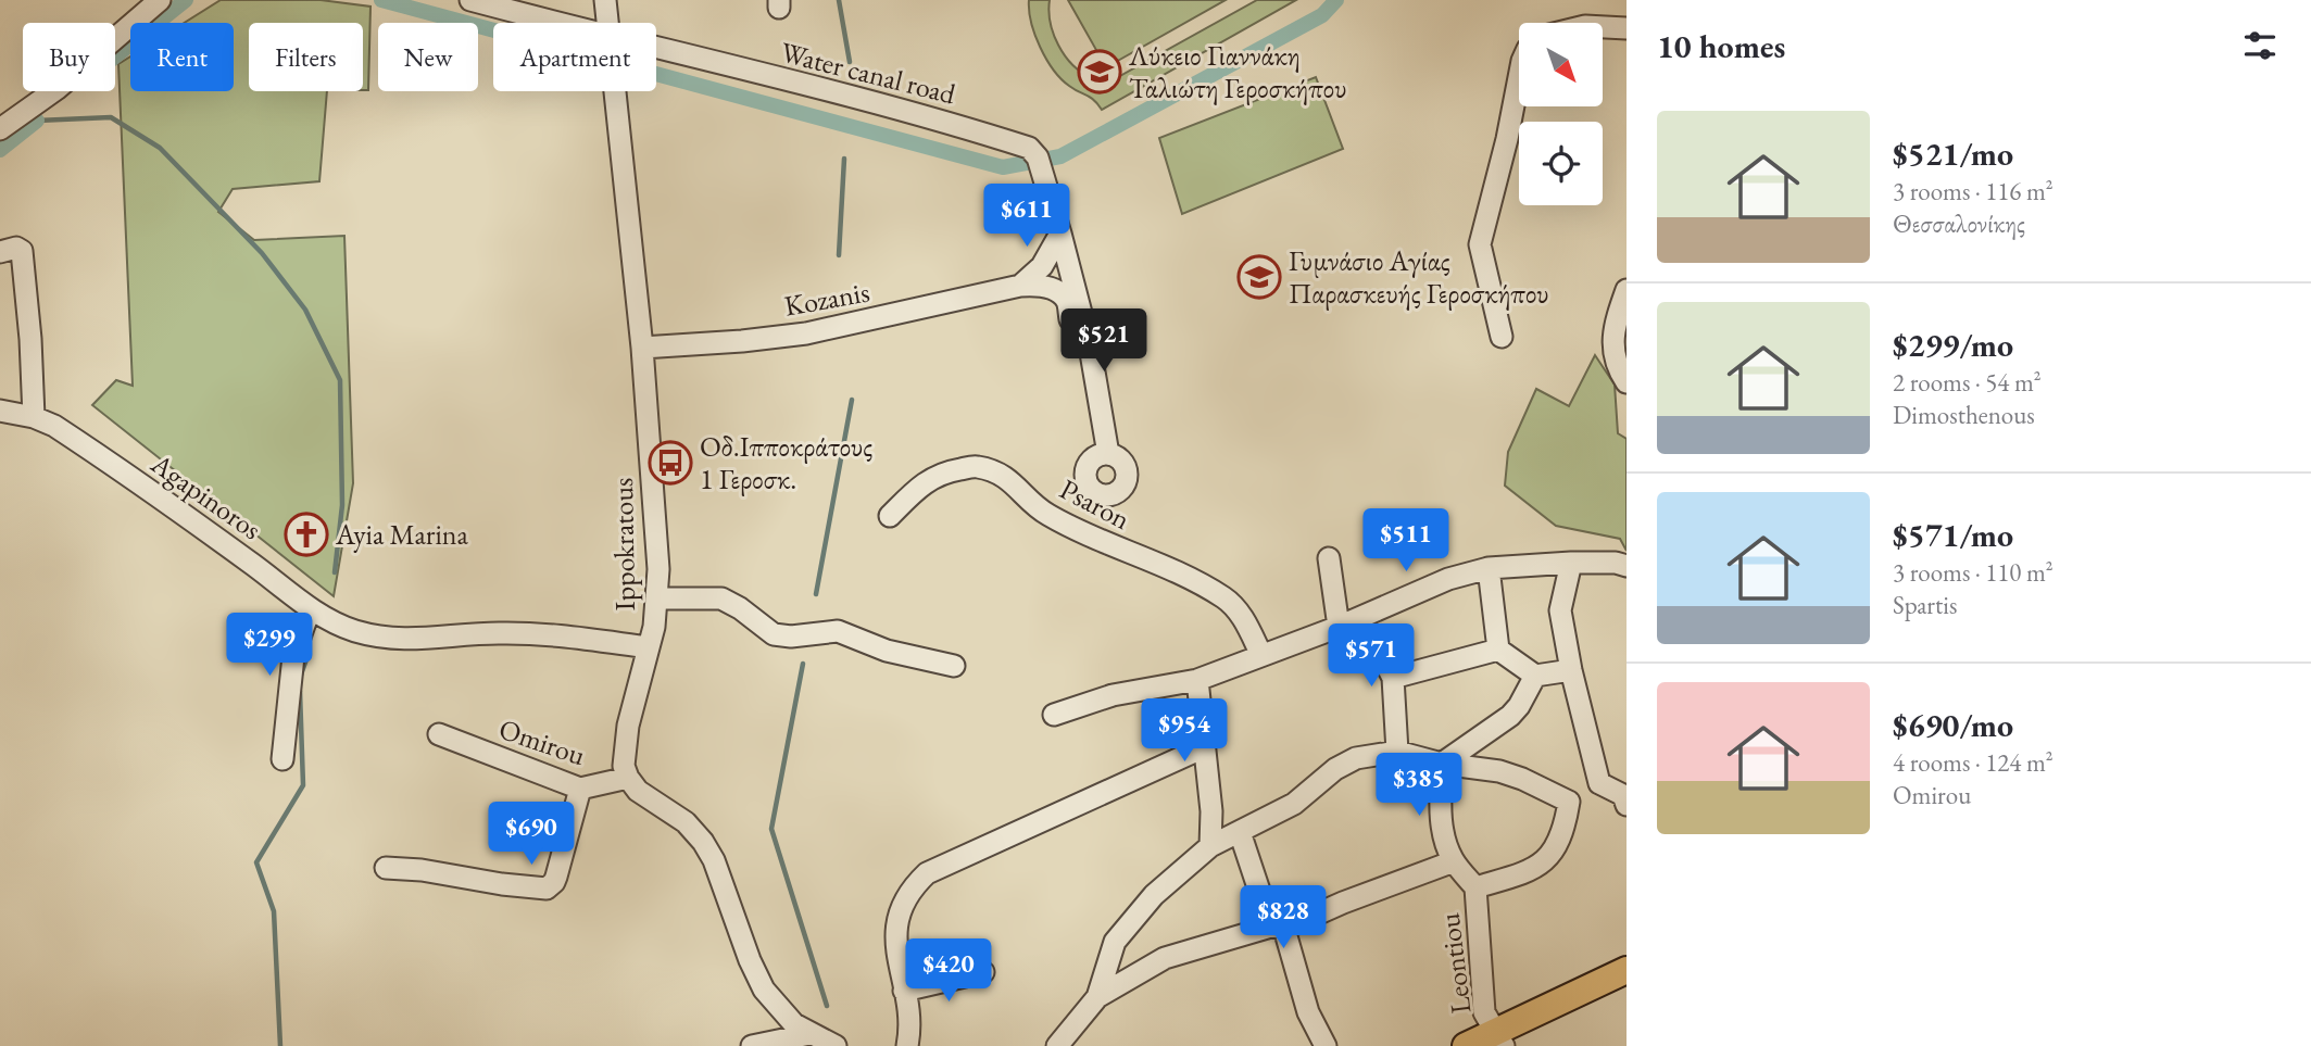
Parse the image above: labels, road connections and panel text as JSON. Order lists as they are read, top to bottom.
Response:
{
  "streets": {
    "street": [
      "Water canal road",
      "Kozanis",
      "Agapinoros",
      "Psaron",
      "Ippokratous",
      "Omirou",
      "Leontiou"
    ]
  },
  "crossings": [
    ["Water canal road", "Kozanis"],
    ["Kozanis", "Ippokratous"],
    ["Agapinoros", "Ippokratous"],
    ["Ippokratous", "Omirou"]
  ],
  "places": {
    "school or university": ["Λύκειο Γιαννάκη Ταλιώτη Γεροσκήπου", "Γυμνάσιο Αγίας Παρασκευής Γεροσκήπου"],
    "bus stop": ["Οδ.Ιπποκράτους 1 Γεροσκ."],
    "church": ["Ayia Marina"]
  },
  "north": "bottom right",
  "page": {
    "heading": "10 homes",
    "chip": [
      "Buy",
      "Rent",
      "Filters",
      "New",
      "Apartment"
    ],
    "list": [
      {
        "name": "$521/mo",
        "note": "3 rooms · 116 m² · Θεσσαλονίκης"
      },
      {
        "name": "$299/mo",
        "note": "2 rooms · 54 m² · Dimosthenous"
      },
      {
        "name": "$571/mo",
        "note": "3 rooms · 110 m² · Spartis"
      },
      {
        "name": "$690/mo",
        "note": "4 rooms · 124 m² · Omirou"
      }
    ],
    "price": [
      "$611",
      "$521",
      "$511",
      "$299",
      "$571",
      "$954",
      "$385",
      "$690",
      "$828",
      "$420"
    ]
  }
}
